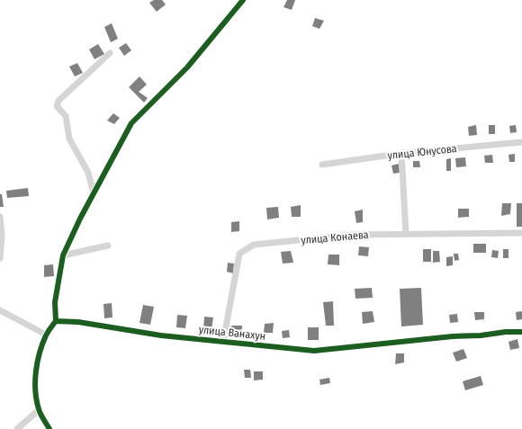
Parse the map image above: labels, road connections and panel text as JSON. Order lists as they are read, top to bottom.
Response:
{
  "streets": {
    "street": ["улица Юнусова", "улица Конаева", "улица Ванахун"]
  },
  "crossings": [
    ["улица Конаева", "улица Ванахун"]
  ]
}
